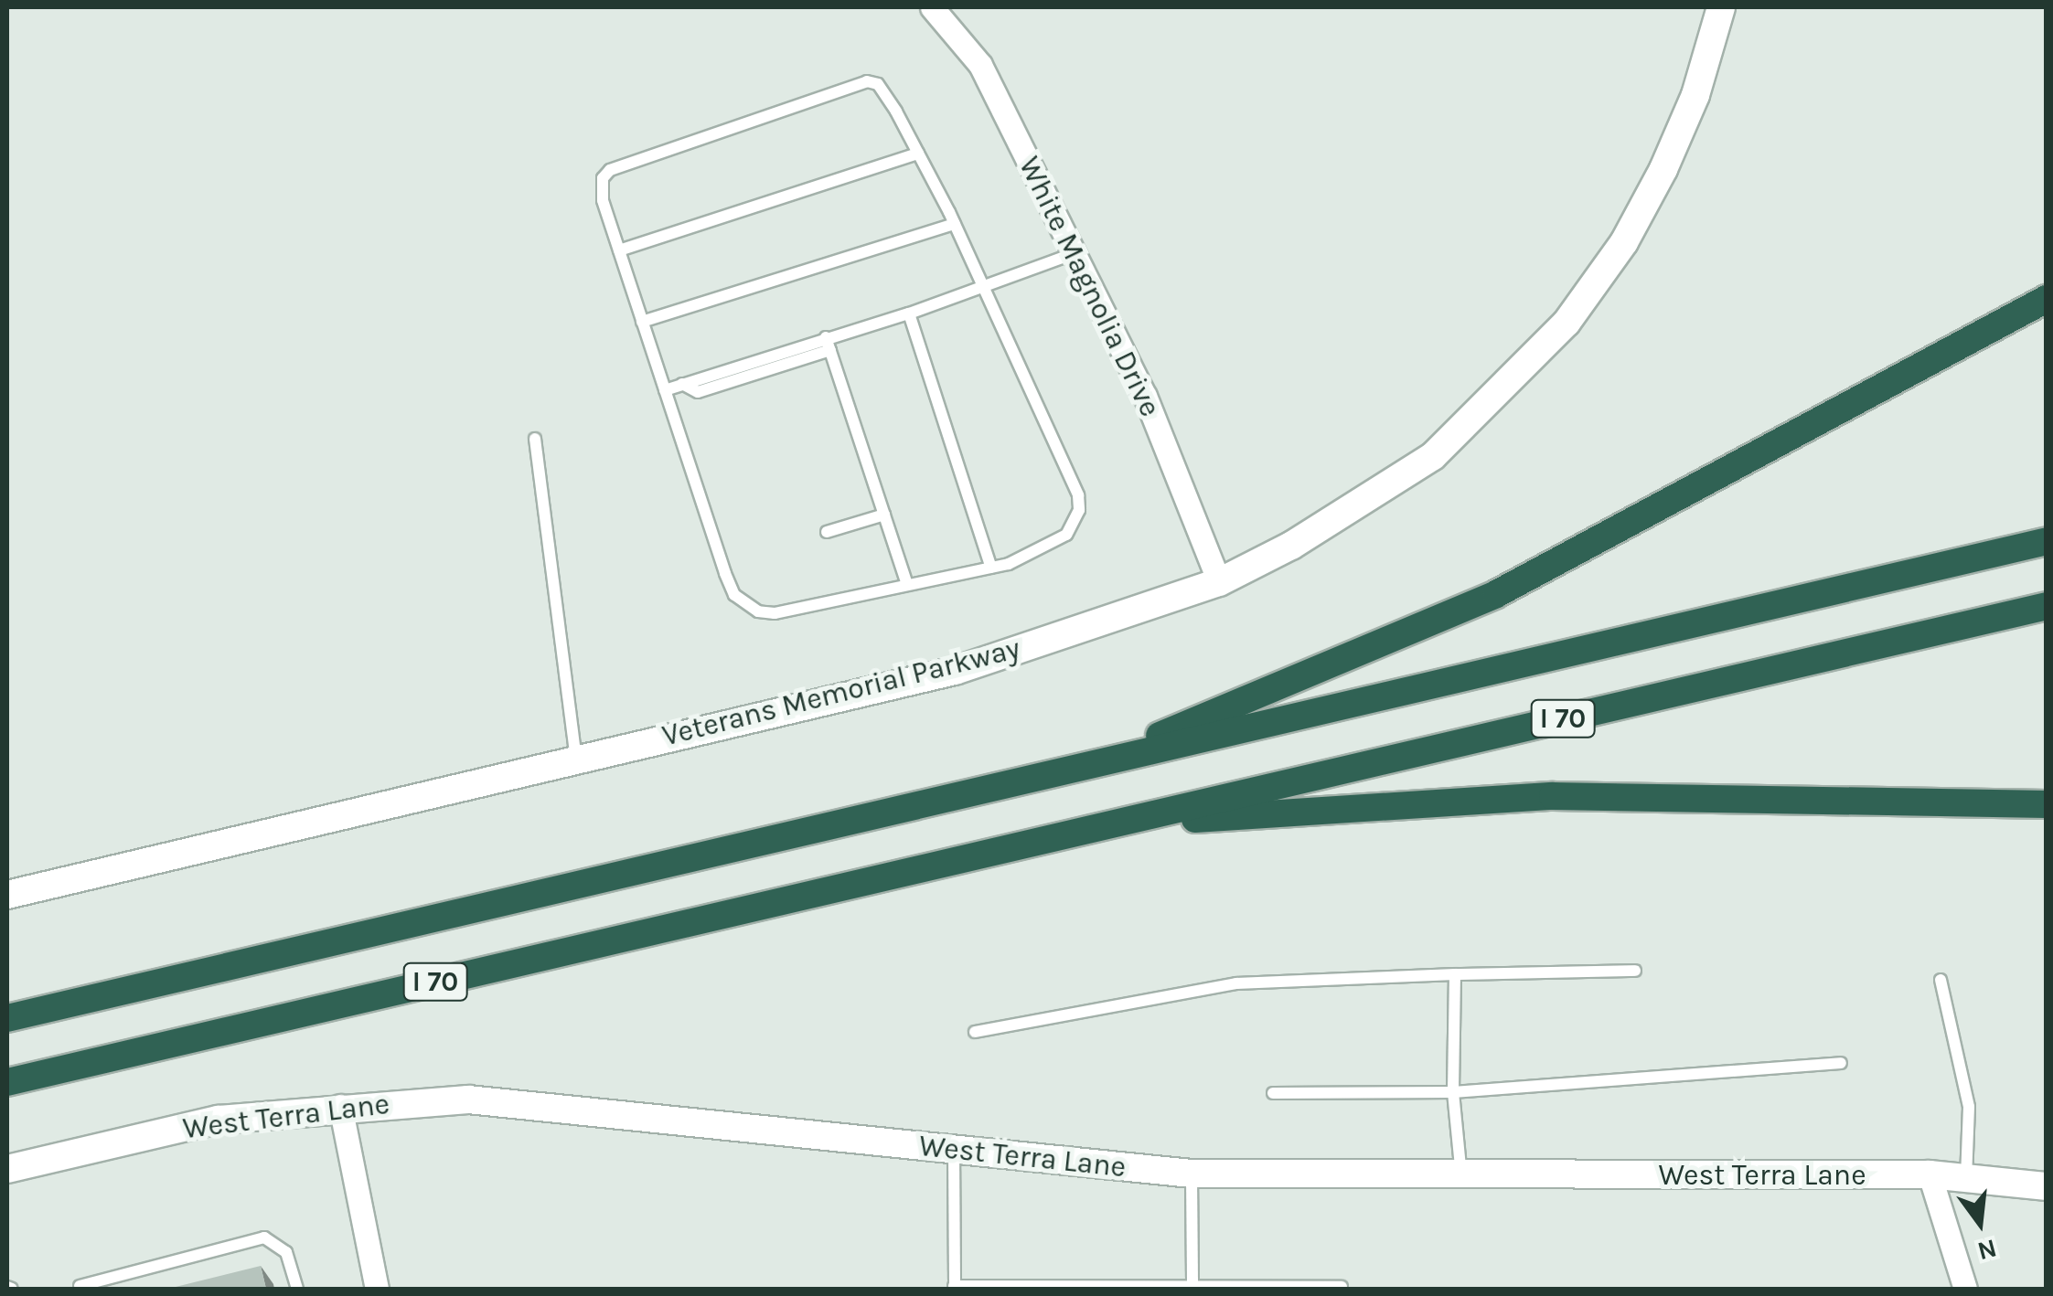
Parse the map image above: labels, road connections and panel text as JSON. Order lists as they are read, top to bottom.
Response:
{
  "streets": {
    "highway": ["I 70"],
    "street": ["White Magnolia Drive", "Veterans Memorial Parkway", "West Terra Lane"]
  },
  "crossings": [
    ["White Magnolia Drive", "Veterans Memorial Parkway"]
  ],
  "north": "bottom"
}
